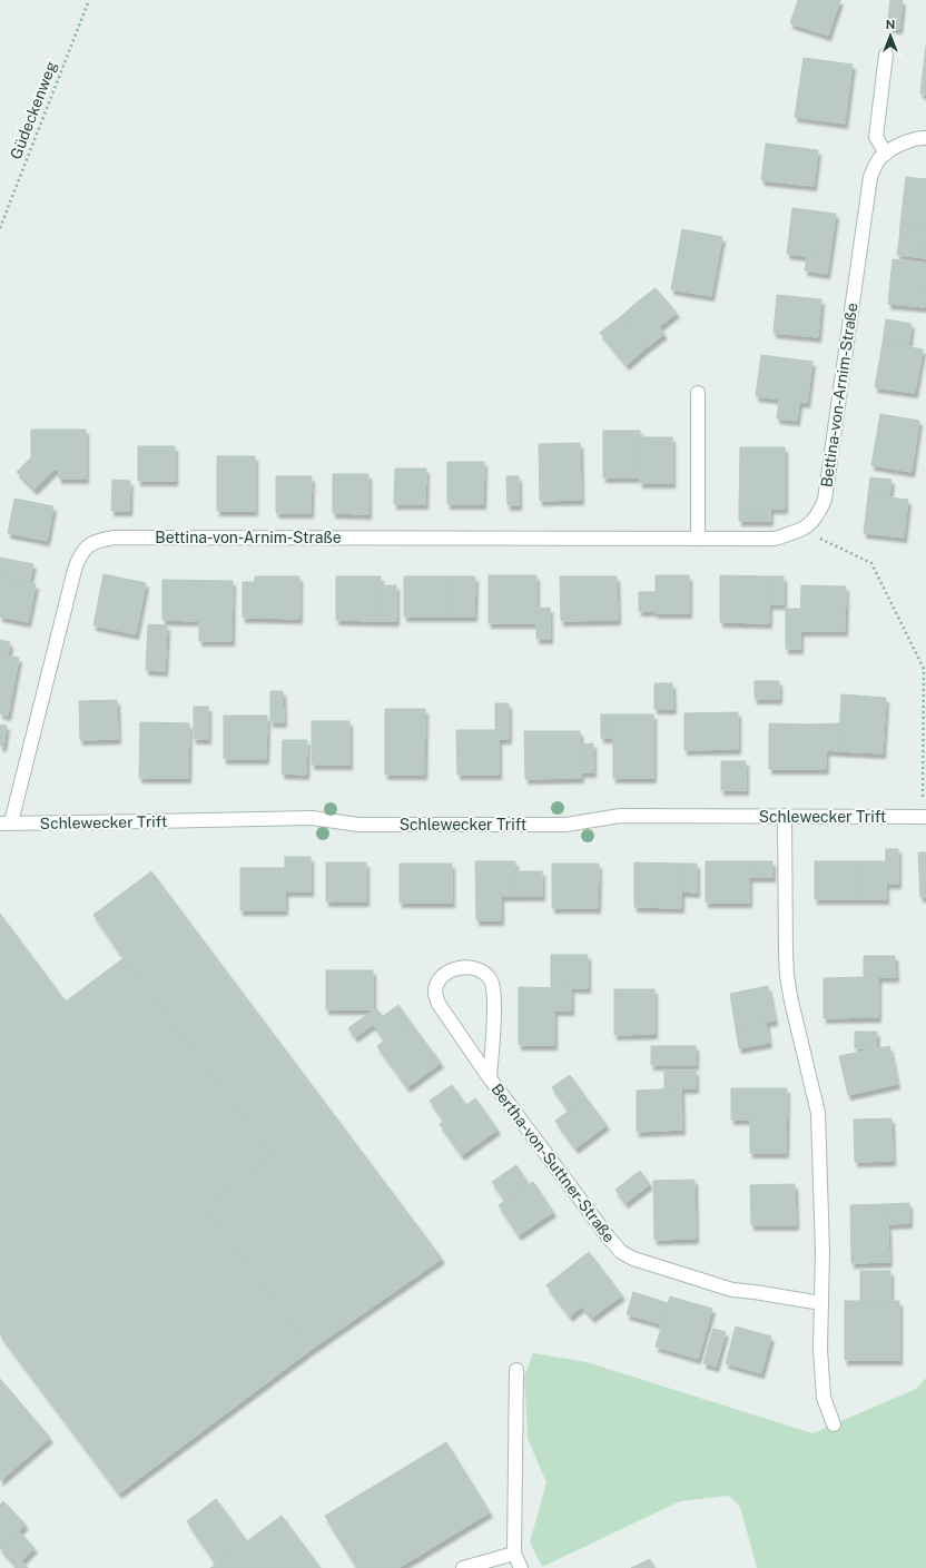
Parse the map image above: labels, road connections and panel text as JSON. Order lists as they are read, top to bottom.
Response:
{
  "streets": {
    "street": ["Bettina-von-Arnim-Straße", "Schlewecker Trift", "Bertha-von-Suttner-Straße"],
    "path": ["Güdeckenweg"]
  },
  "crossings": [
    ["Bettina-von-Arnim-Straße", "Schlewecker Trift"]
  ],
  "north": "top"
}
